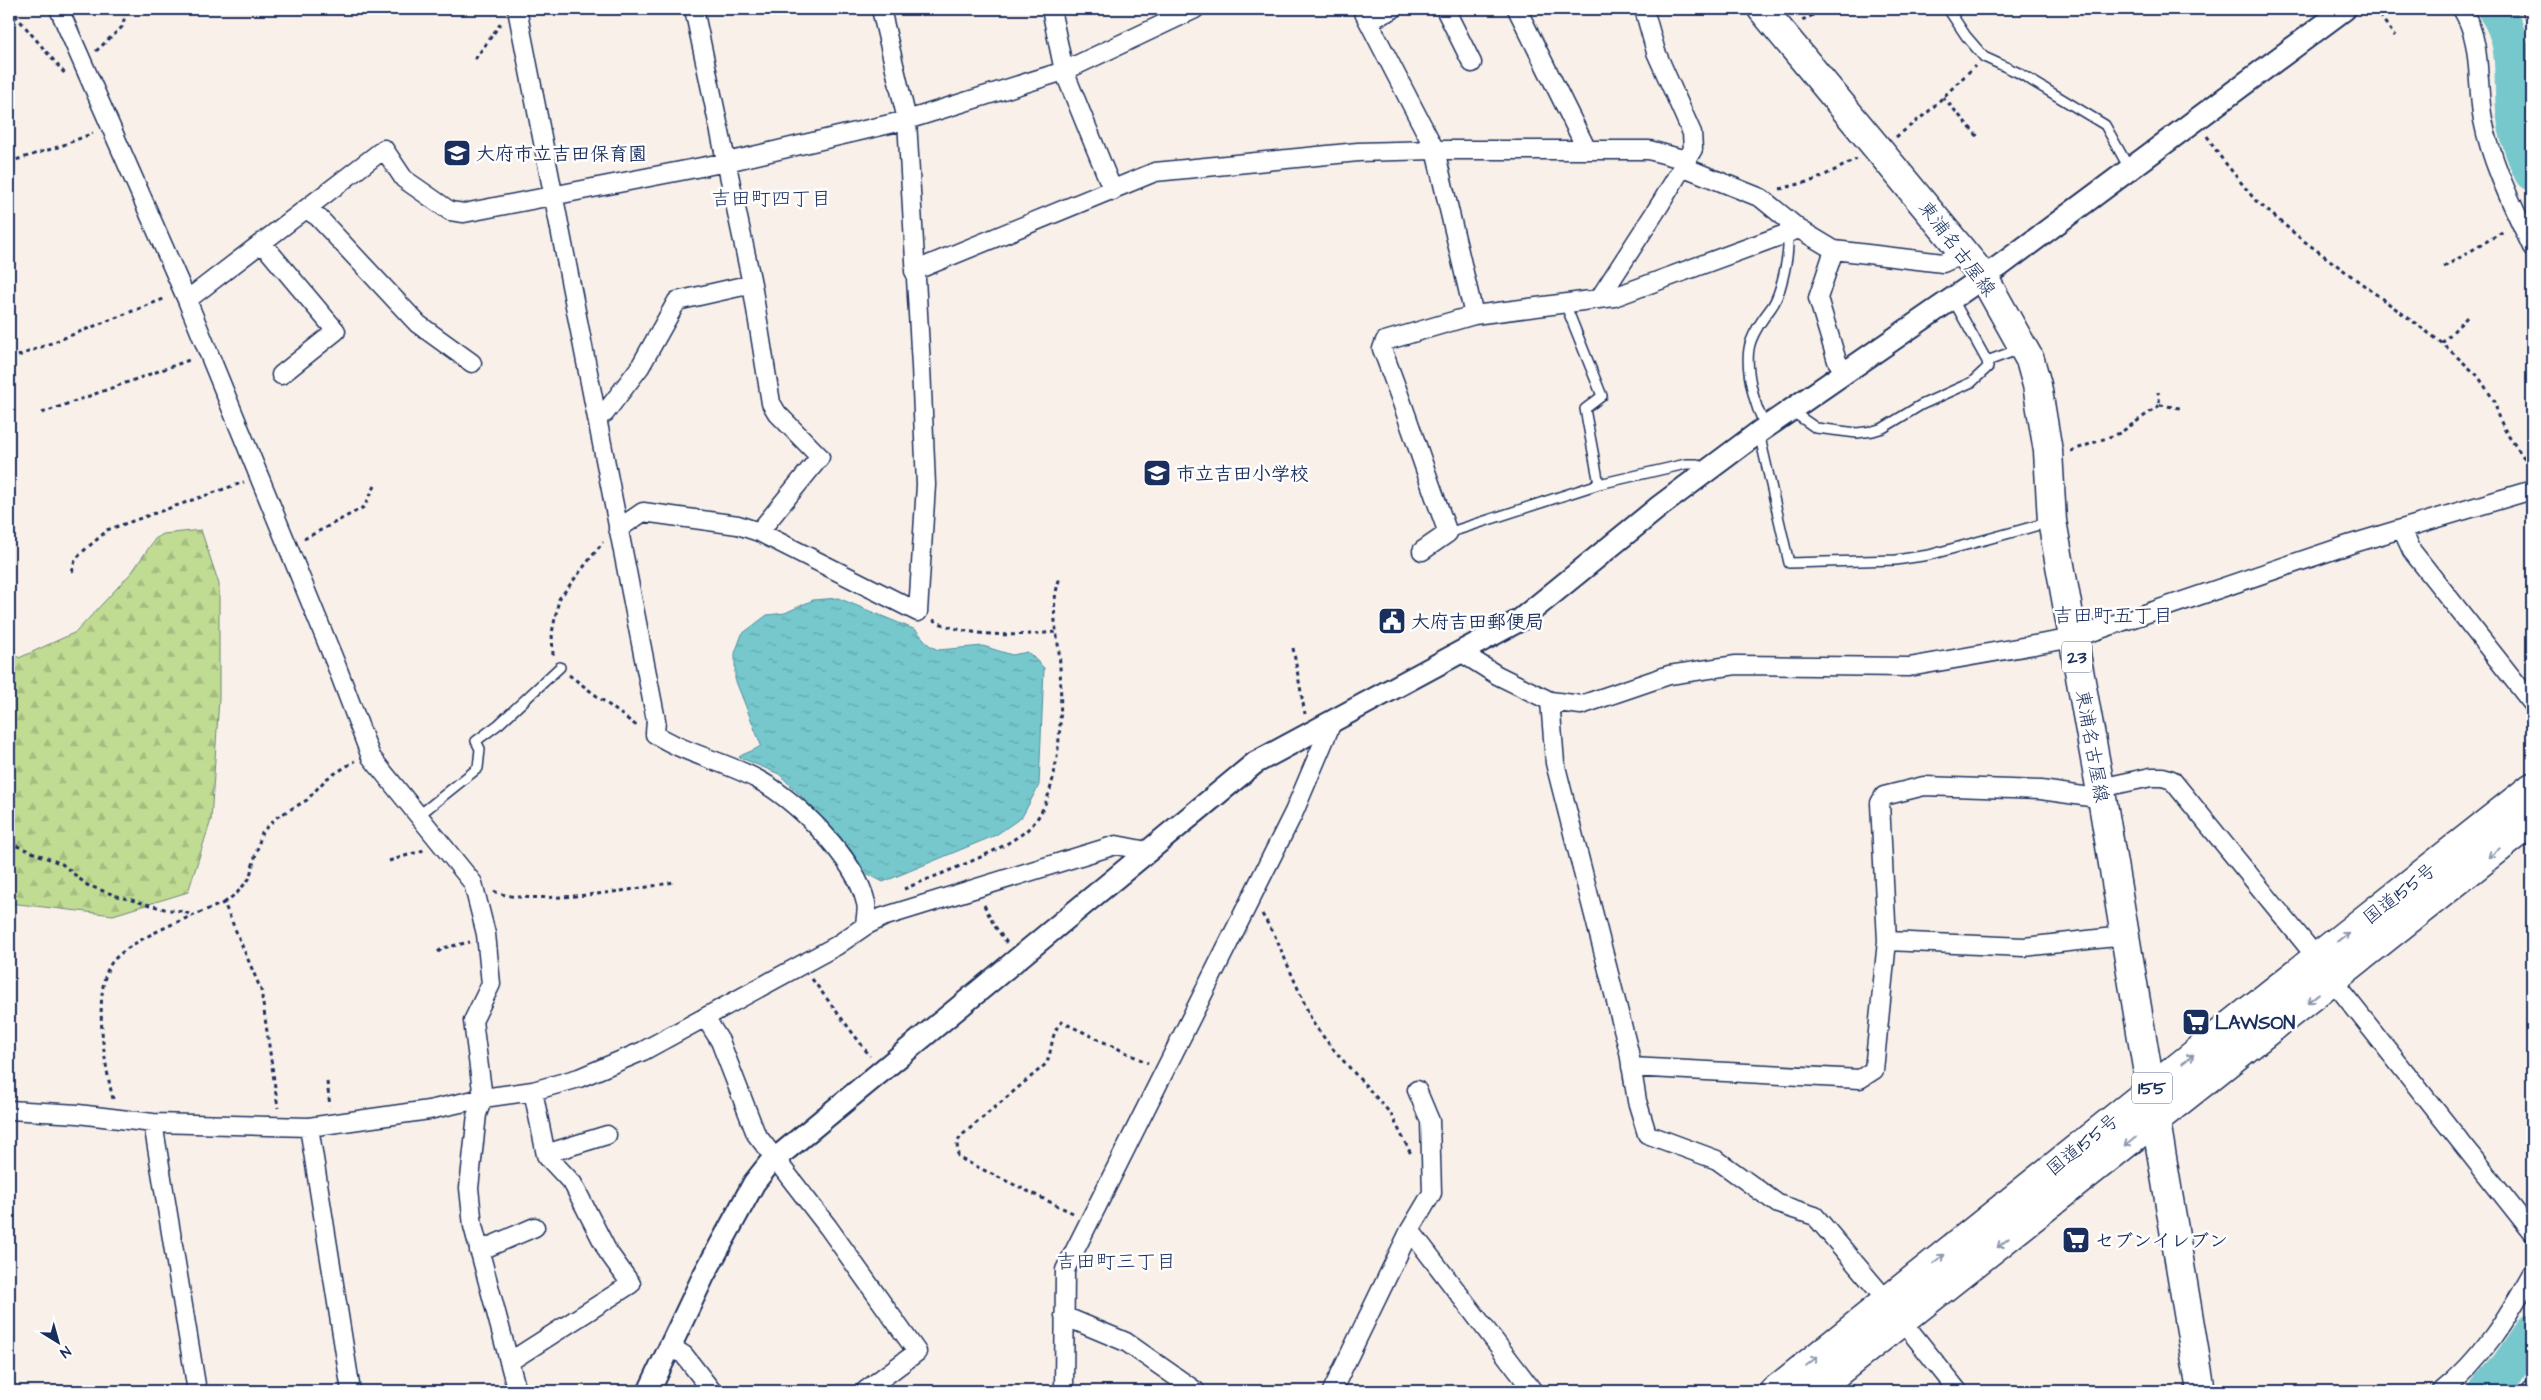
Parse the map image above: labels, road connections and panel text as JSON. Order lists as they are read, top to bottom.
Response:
{
  "streets": {
    "main road": [
      "東浦名古屋線",
      "23",
      "国道155号",
      "155"
    ]
  },
  "crossings": [
    ["東浦名古屋線", "国道155号"]
  ],
  "districts": ["吉田町四丁目", "吉田町五丁目", "吉田町三丁目"],
  "places": {
    "school or university": ["大府市立吉田保育園", "市立吉田小学校"],
    "public building": ["大府吉田郵便局"],
    "supermarket": ["LAWSON", "セブンイレブン"]
  },
  "north": "bottom right"
}
